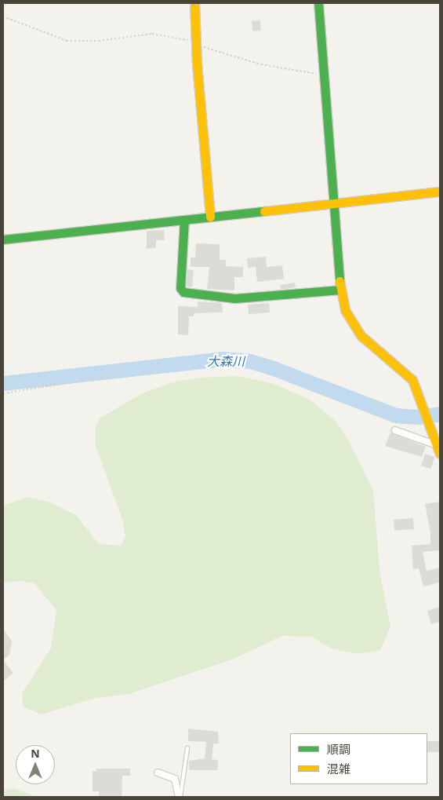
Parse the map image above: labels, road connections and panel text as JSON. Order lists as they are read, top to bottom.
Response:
{
  "water": ["大森川"],
  "legend": ["順調", "混雑"],
  "north": "top"
}
